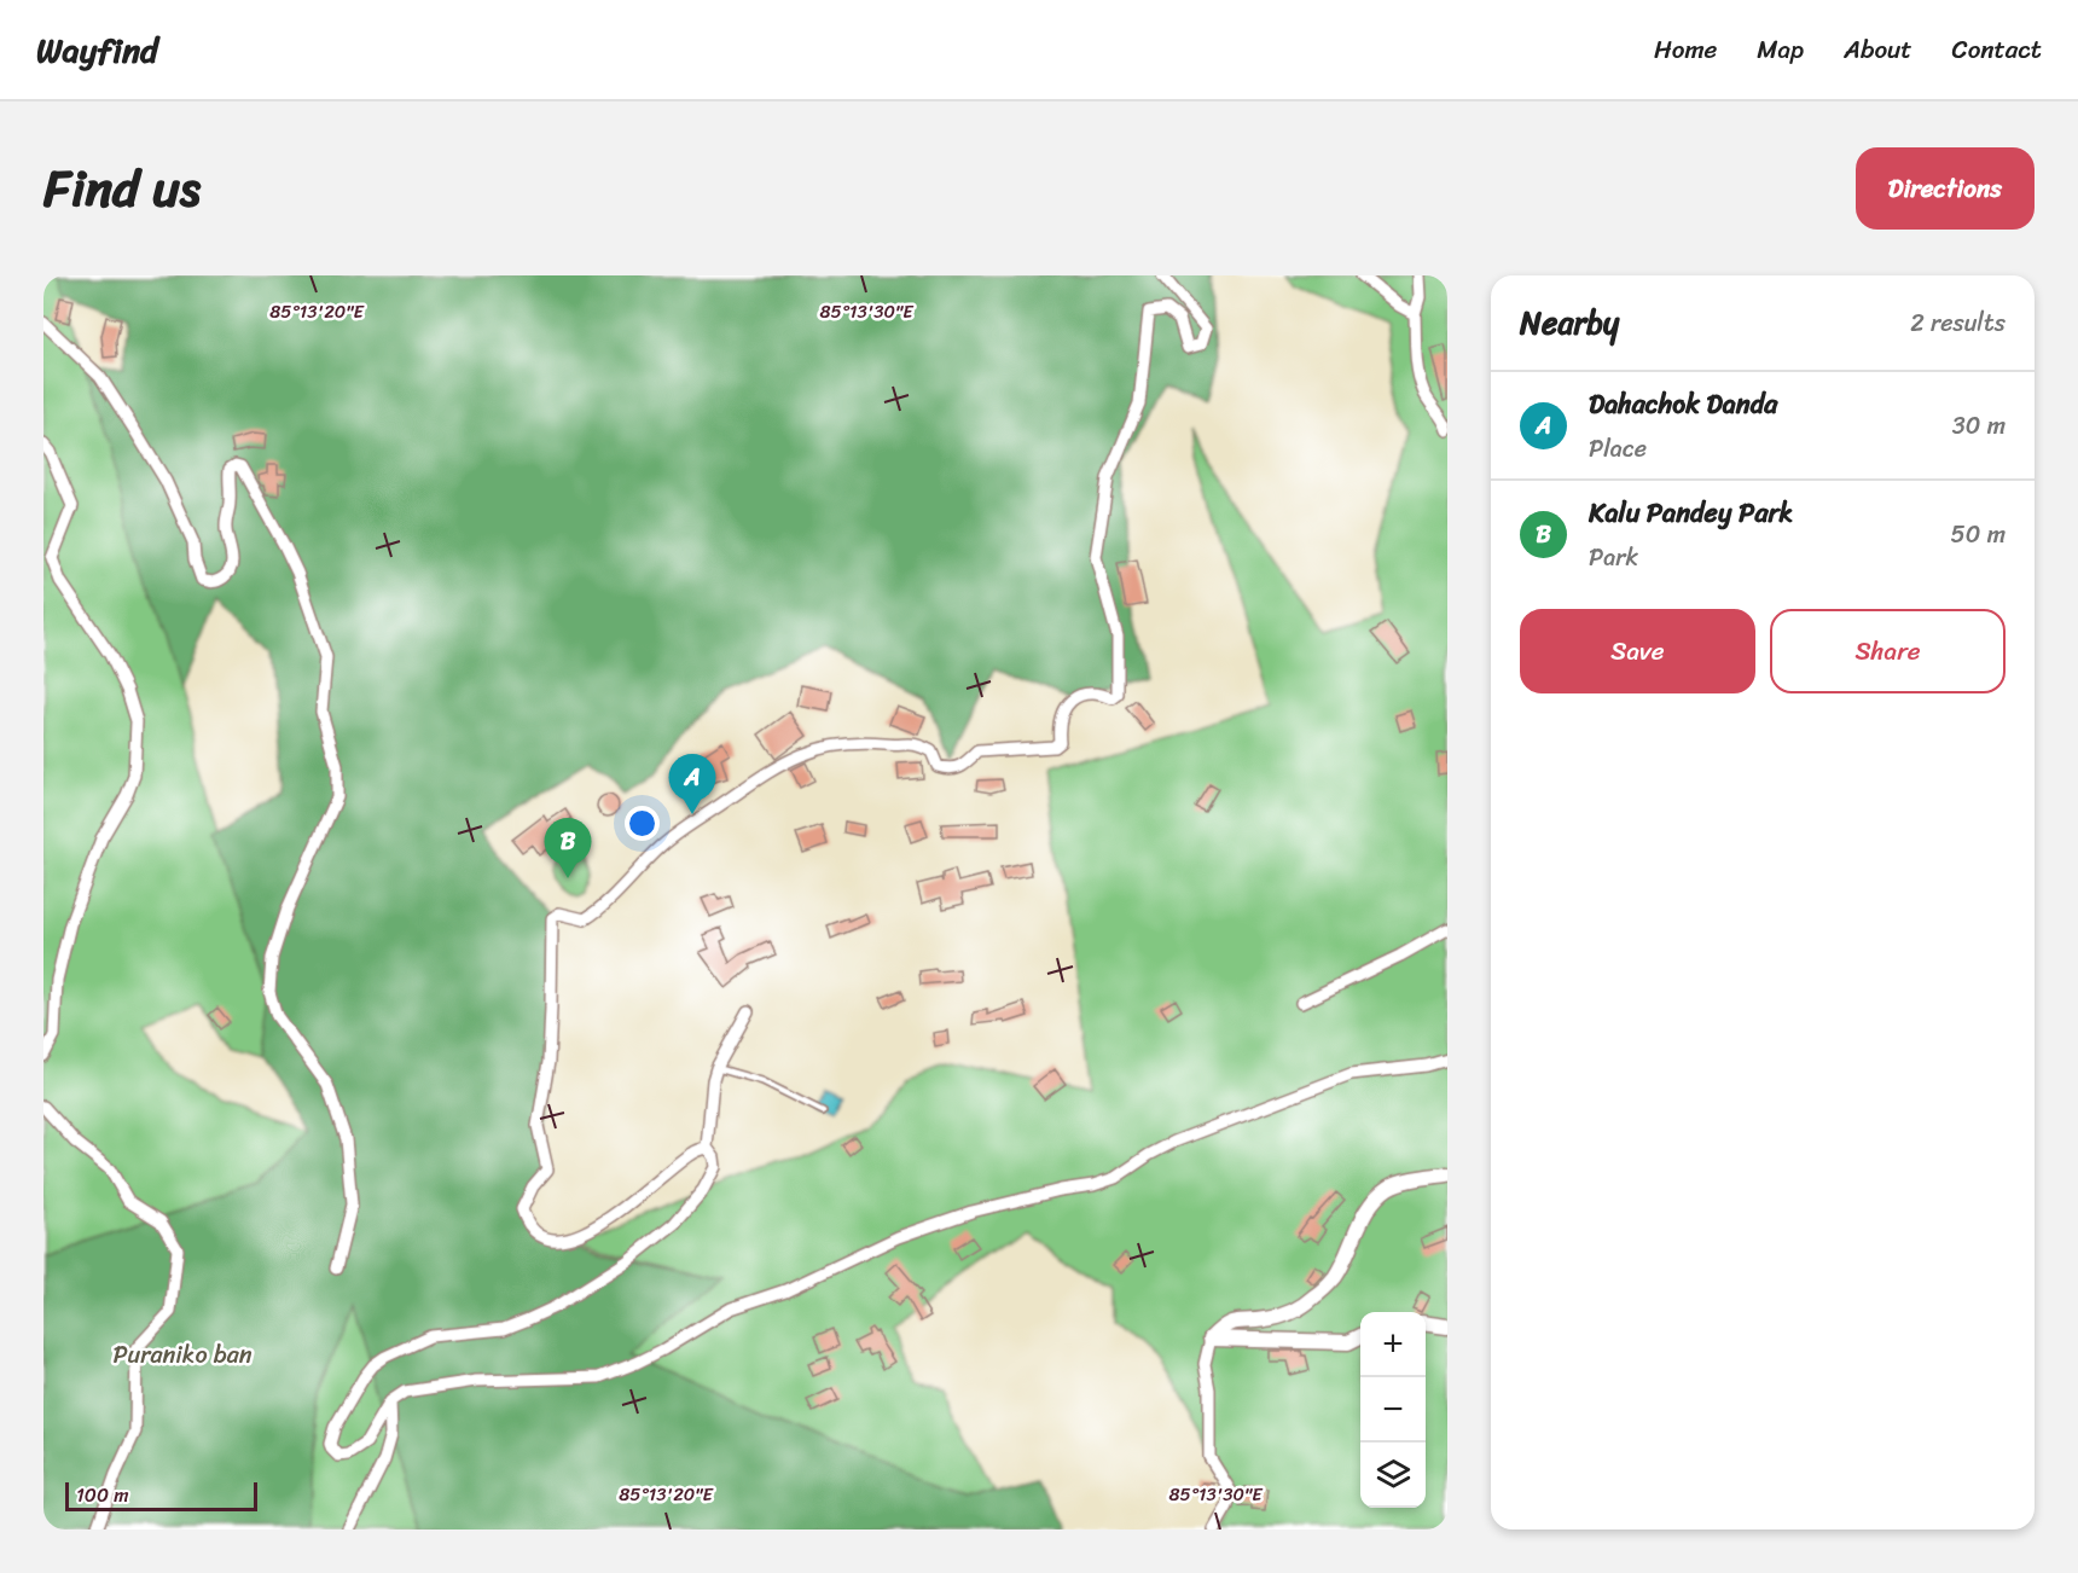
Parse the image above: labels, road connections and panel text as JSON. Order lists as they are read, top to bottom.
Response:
{
  "parks": ["Puraniko ban"],
  "scale_bar": "100 m",
  "page": {
    "header": "Wayfind",
    "nav": [
      "Home",
      "Map",
      "About",
      "Contact"
    ],
    "title": "Find us",
    "buttons": [
      "Directions",
      ["Save", "Share"]
    ],
    "heading": ["Nearby", "2 results"],
    "list": [
      {
        "mark": "A",
        "name": "Dahachok Danda",
        "note": "Place",
        "value": "30 m"
      },
      {
        "mark": "B",
        "name": "Kalu Pandey Park",
        "note": "Park",
        "value": "50 m"
      }
    ],
    "pins": ["A", "B"],
    "map_buttons": ["+", "−"],
    "scale": "100 m"
  },
  "coordinates": ["85°13'20\"E", "85°13'30\"E"]
}
